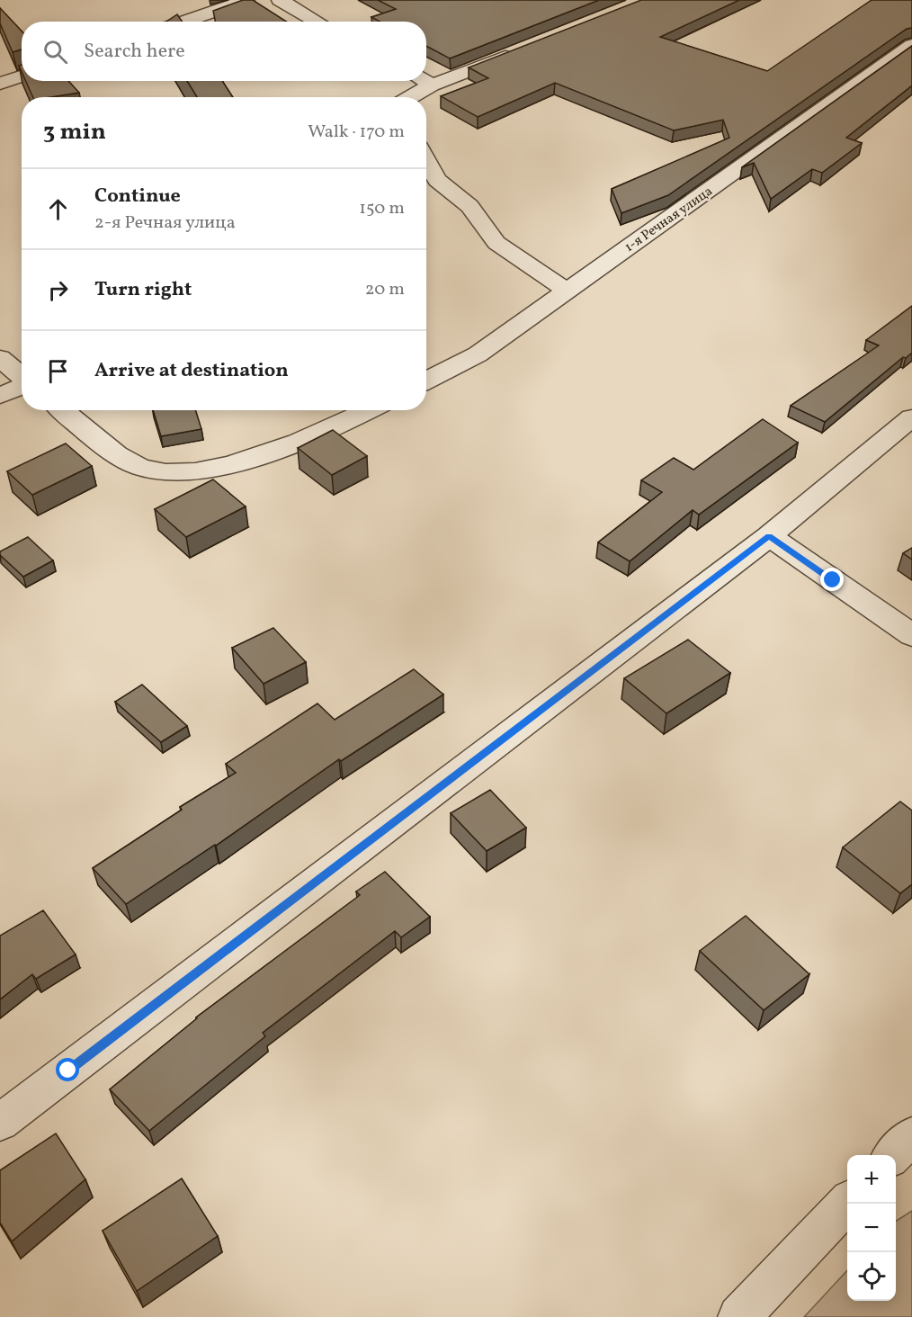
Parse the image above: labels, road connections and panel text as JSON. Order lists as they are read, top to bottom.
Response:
{
  "streets": {
    "street": ["1-я Речная улица"]
  },
  "page": {
    "search": "Search here",
    "heading": ["3 min", "Walk · 170 m"],
    "list": [
      ["Continue", "2-я Речная улица", "150 m"],
      ["Turn right", "20 m"],
      "Arrive at destination"
    ],
    "map_buttons": ["+", "−"]
  }
}
